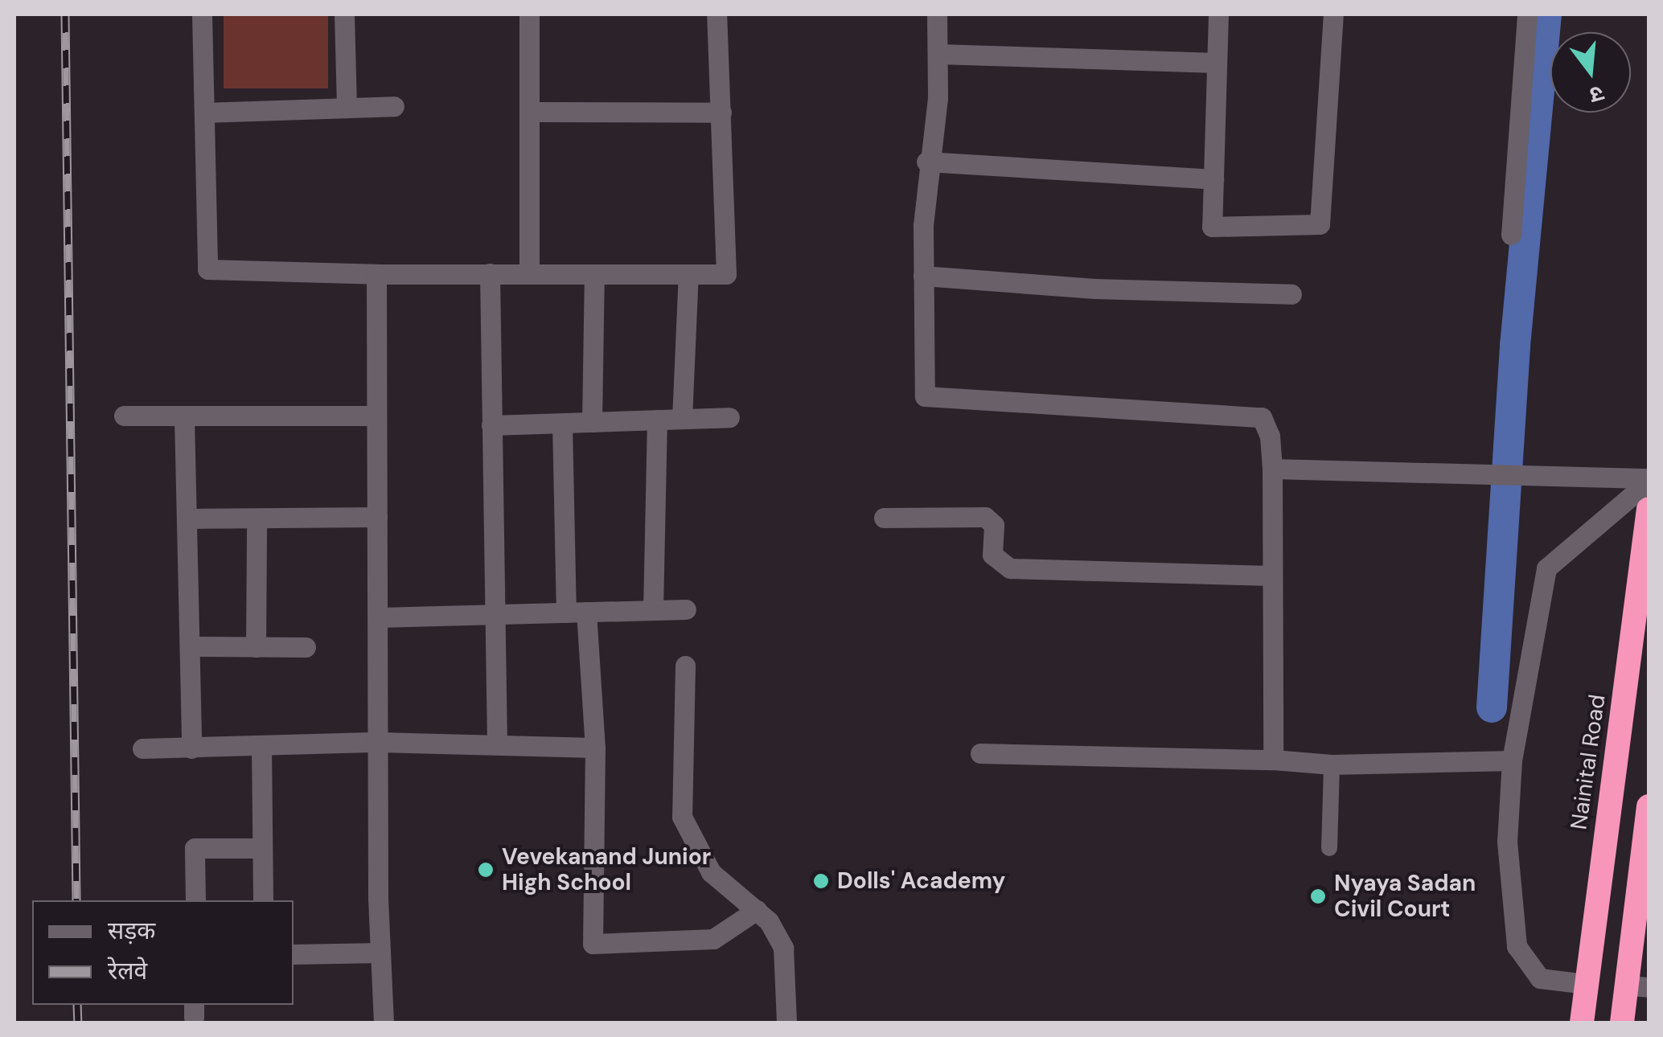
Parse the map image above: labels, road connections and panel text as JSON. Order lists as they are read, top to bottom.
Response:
{
  "streets": {
    "highway": ["Nainital Road"]
  },
  "places": ["Vevekanand Junior High School", "Dolls' Academy", "Nyaya Sadan Civil Court"],
  "legend": ["सड़क", "रेलवे"],
  "north": "bottom"
}
